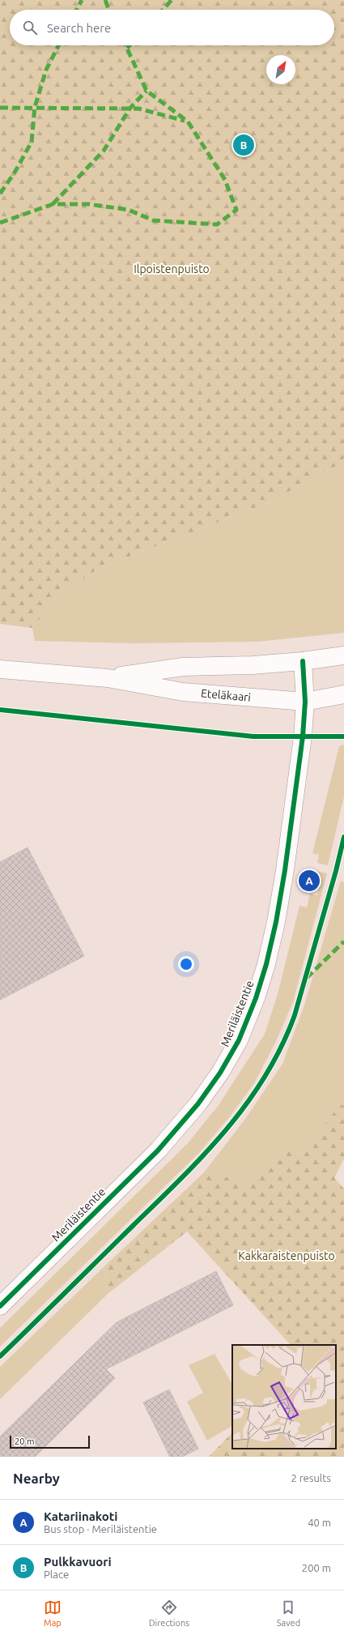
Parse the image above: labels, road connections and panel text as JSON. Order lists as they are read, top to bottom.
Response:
{
  "streets": {
    "street": ["Eteläkaari", "Meriläistentie"]
  },
  "crossings": [
    ["Eteläkaari", "Meriläistentie"]
  ],
  "parks": ["Ilpoistenpuisto", "Kakkaraistenpuisto"],
  "scale_bar": "20 m",
  "north": "top right",
  "page": {
    "search": "Search here",
    "pins": ["B", "A"],
    "scale": "20 m",
    "heading": ["Nearby", "2 results"],
    "list": [
      {
        "mark": "A",
        "name": "Katariinakoti",
        "note": "Bus stop · Meriläistentie",
        "value": "40 m"
      },
      {
        "mark": "B",
        "name": "Pulkkavuori",
        "note": "Place",
        "value": "200 m"
      }
    ],
    "nav": ["Map", "Directions", "Saved"]
  }
}
